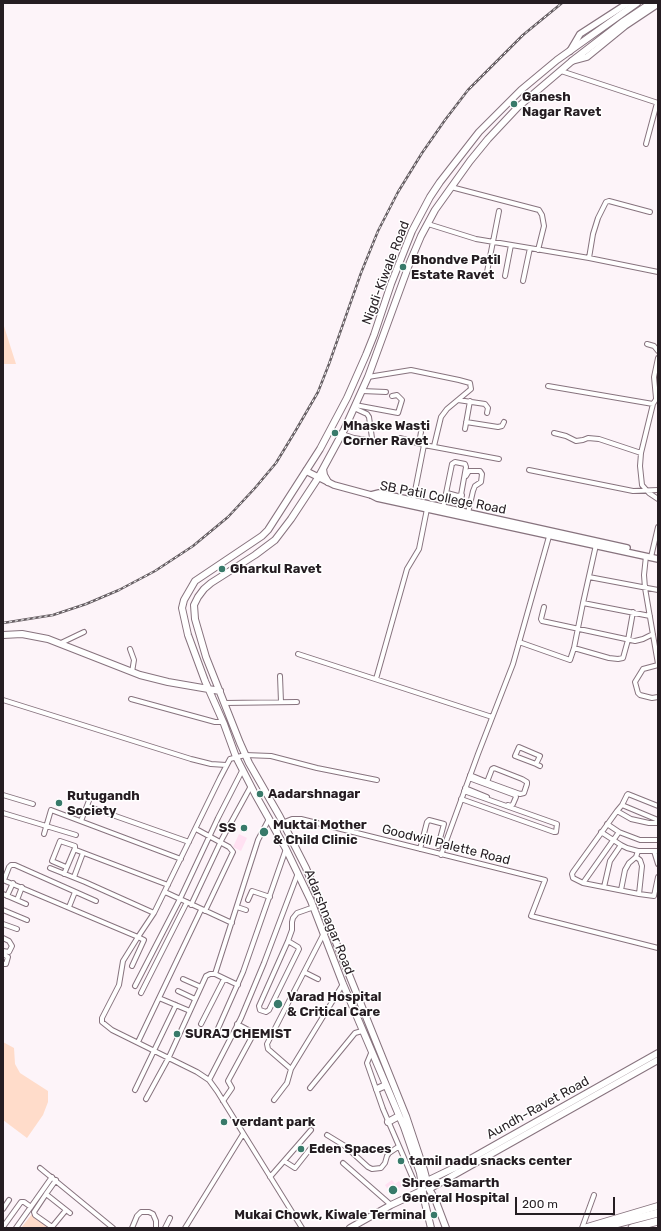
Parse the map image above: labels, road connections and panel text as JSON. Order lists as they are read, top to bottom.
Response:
{
  "streets": {
    "main road": ["Nigdi-Kiwale Road", "Adarshnagar Road", "Aundh-Ravet Road"],
    "street": ["SB Patil College Road", "Goodwill Palette Road"]
  },
  "crossings": [
    ["Nigdi-Kiwale Road", "Adarshnagar Road"],
    ["Goodwill Palette Road", "Adarshnagar Road"],
    ["Adarshnagar Road", "Aundh-Ravet Road"]
  ],
  "places": [
    "Ganesh Nagar Ravet",
    "Bhondve Patil Estate Ravet",
    "Mhaske Wasti Corner Ravet",
    "Gharkul Ravet",
    "Aadarshnagar",
    "Rutugandh Society",
    "SS",
    "Muktai Mother & Child Clinic",
    "Varad Hospital & Critical Care",
    "SURAJ CHEMIST",
    "verdant park",
    "Eden Spaces",
    "tamil nadu snacks center",
    "Shree Samarth General Hospital",
    "Mukai Chowk, Kiwale Terminal"
  ],
  "scale_bar": "200 m"
}
